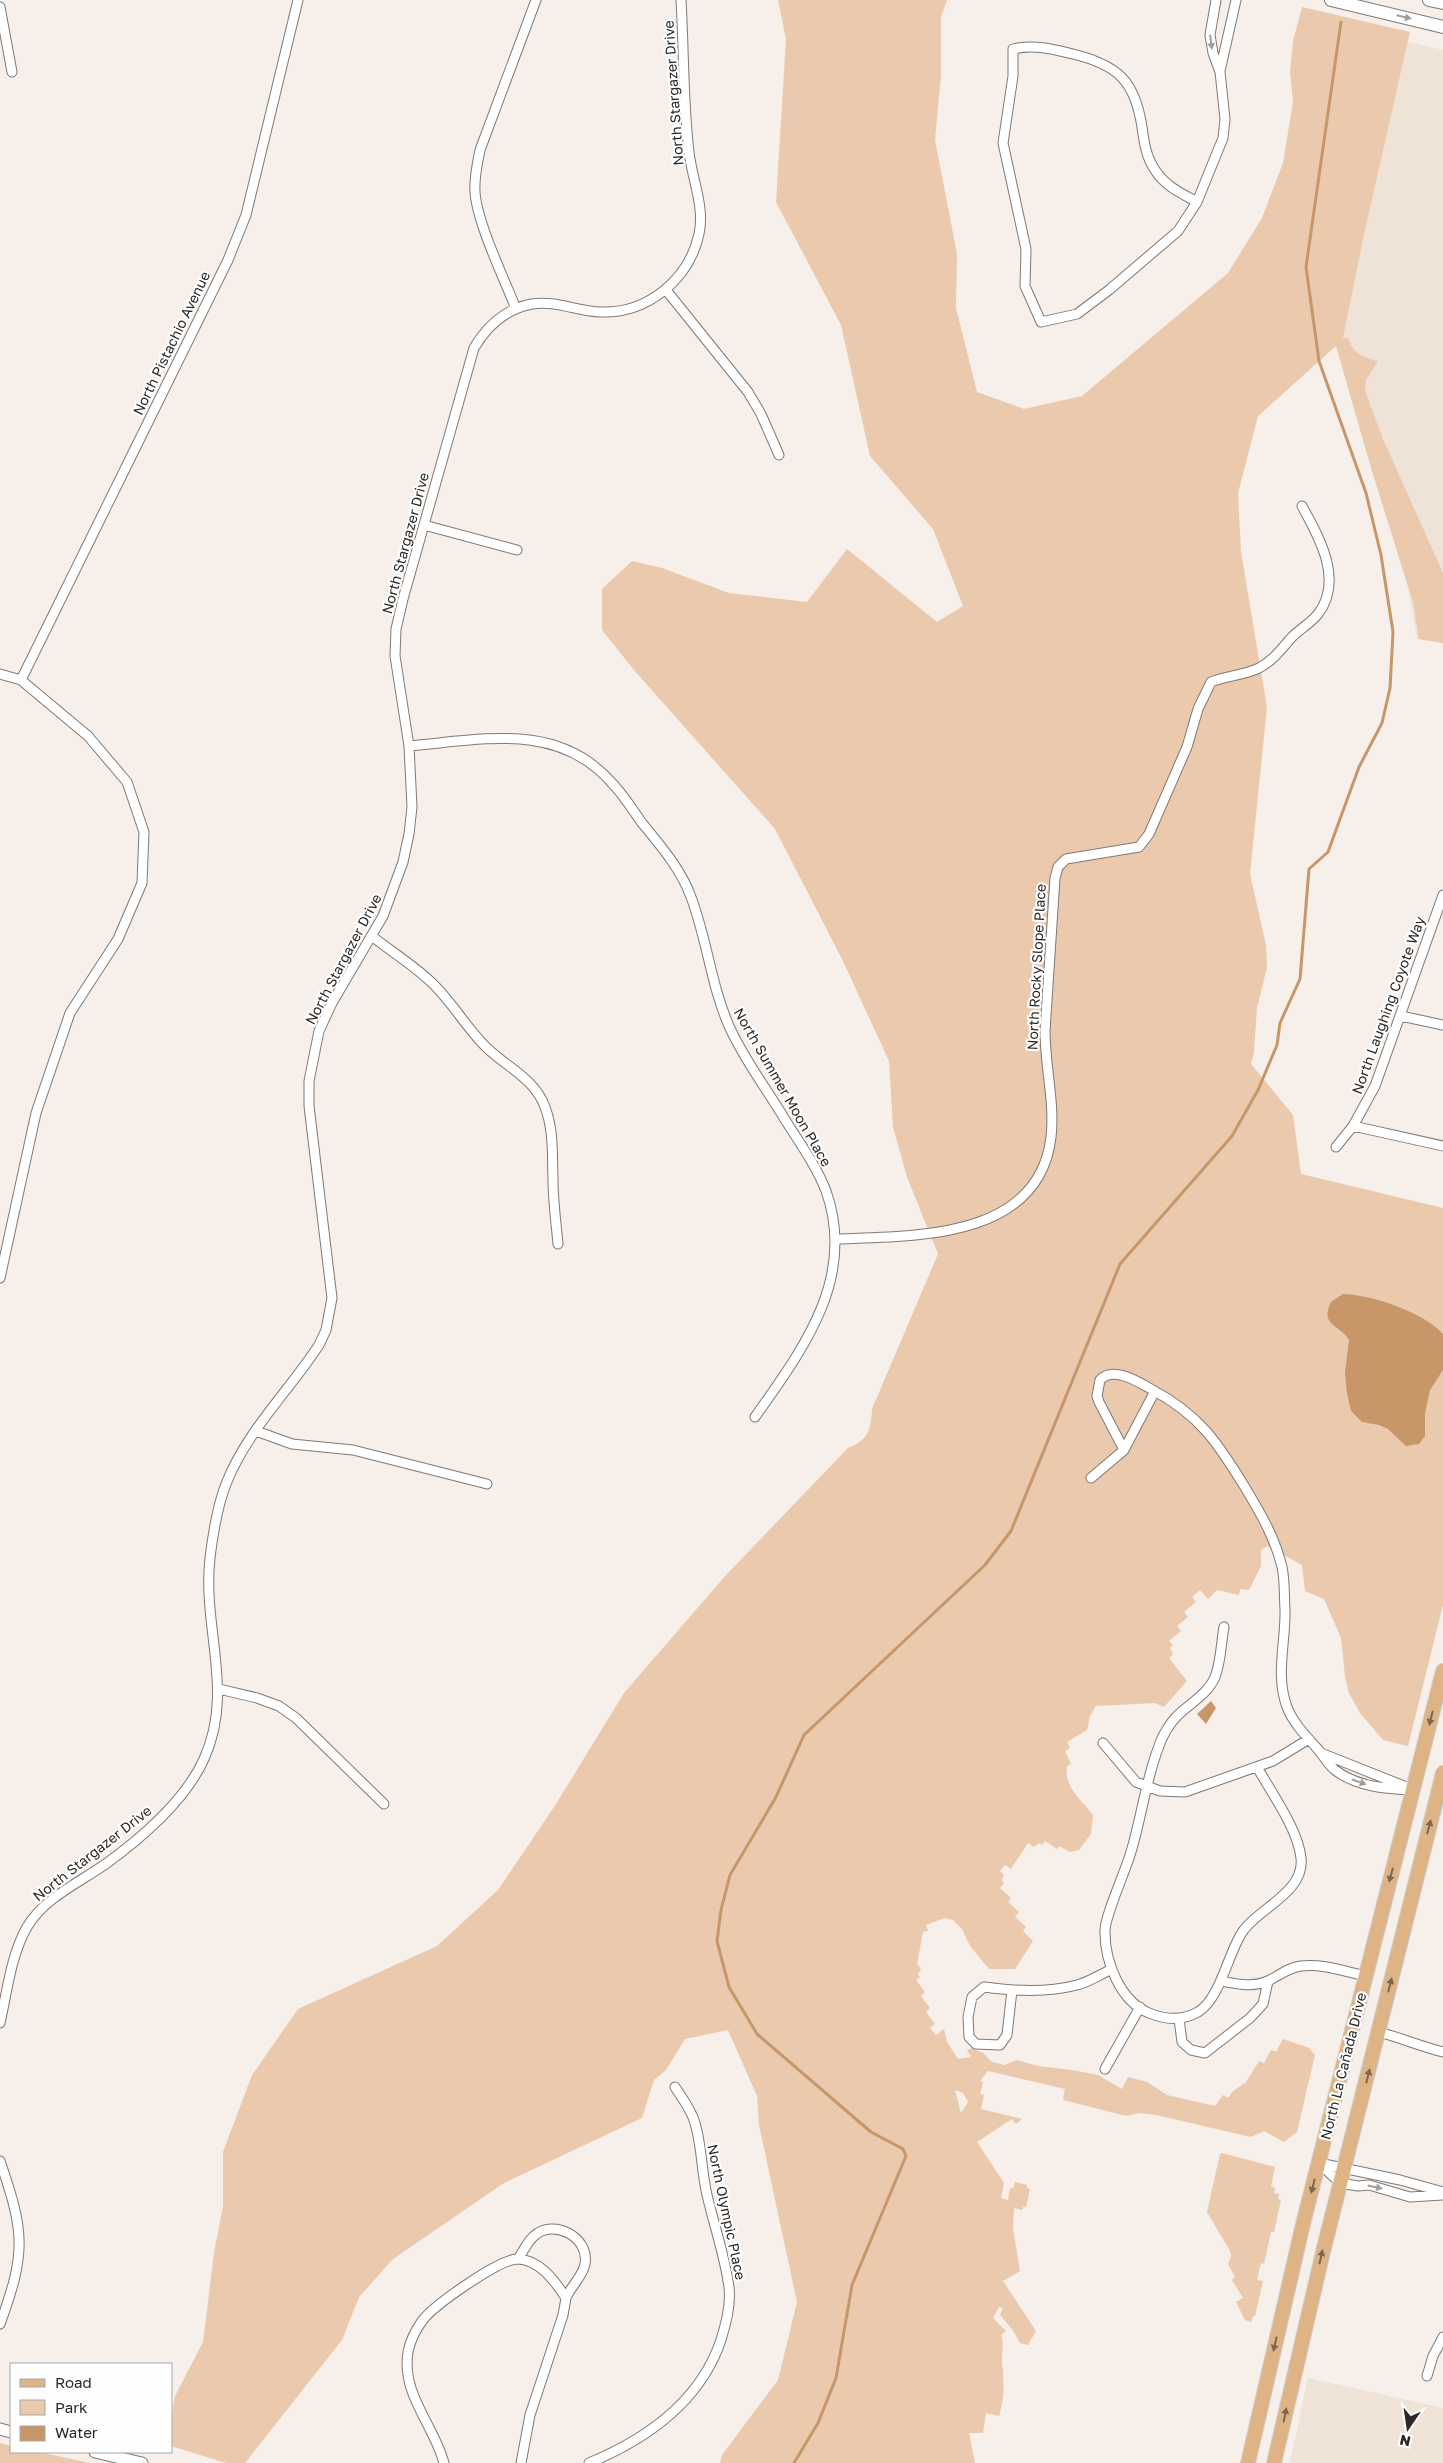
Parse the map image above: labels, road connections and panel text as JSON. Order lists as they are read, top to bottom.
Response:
{
  "streets": {
    "main road": ["North La Cañada Drive"],
    "street": [
      "North Stargazer Drive",
      "North Pistachio Avenue",
      "North Rocky Slope Place",
      "North Laughing Coyote Way",
      "North Summer Moon Place",
      "North Olympic Place"
    ]
  },
  "crossings": [
    ["North Stargazer Drive", "North Summer Moon Place"],
    ["North Rocky Slope Place", "North Summer Moon Place"]
  ],
  "legend": ["Road", "Park", "Water"],
  "north": "bottom"
}
